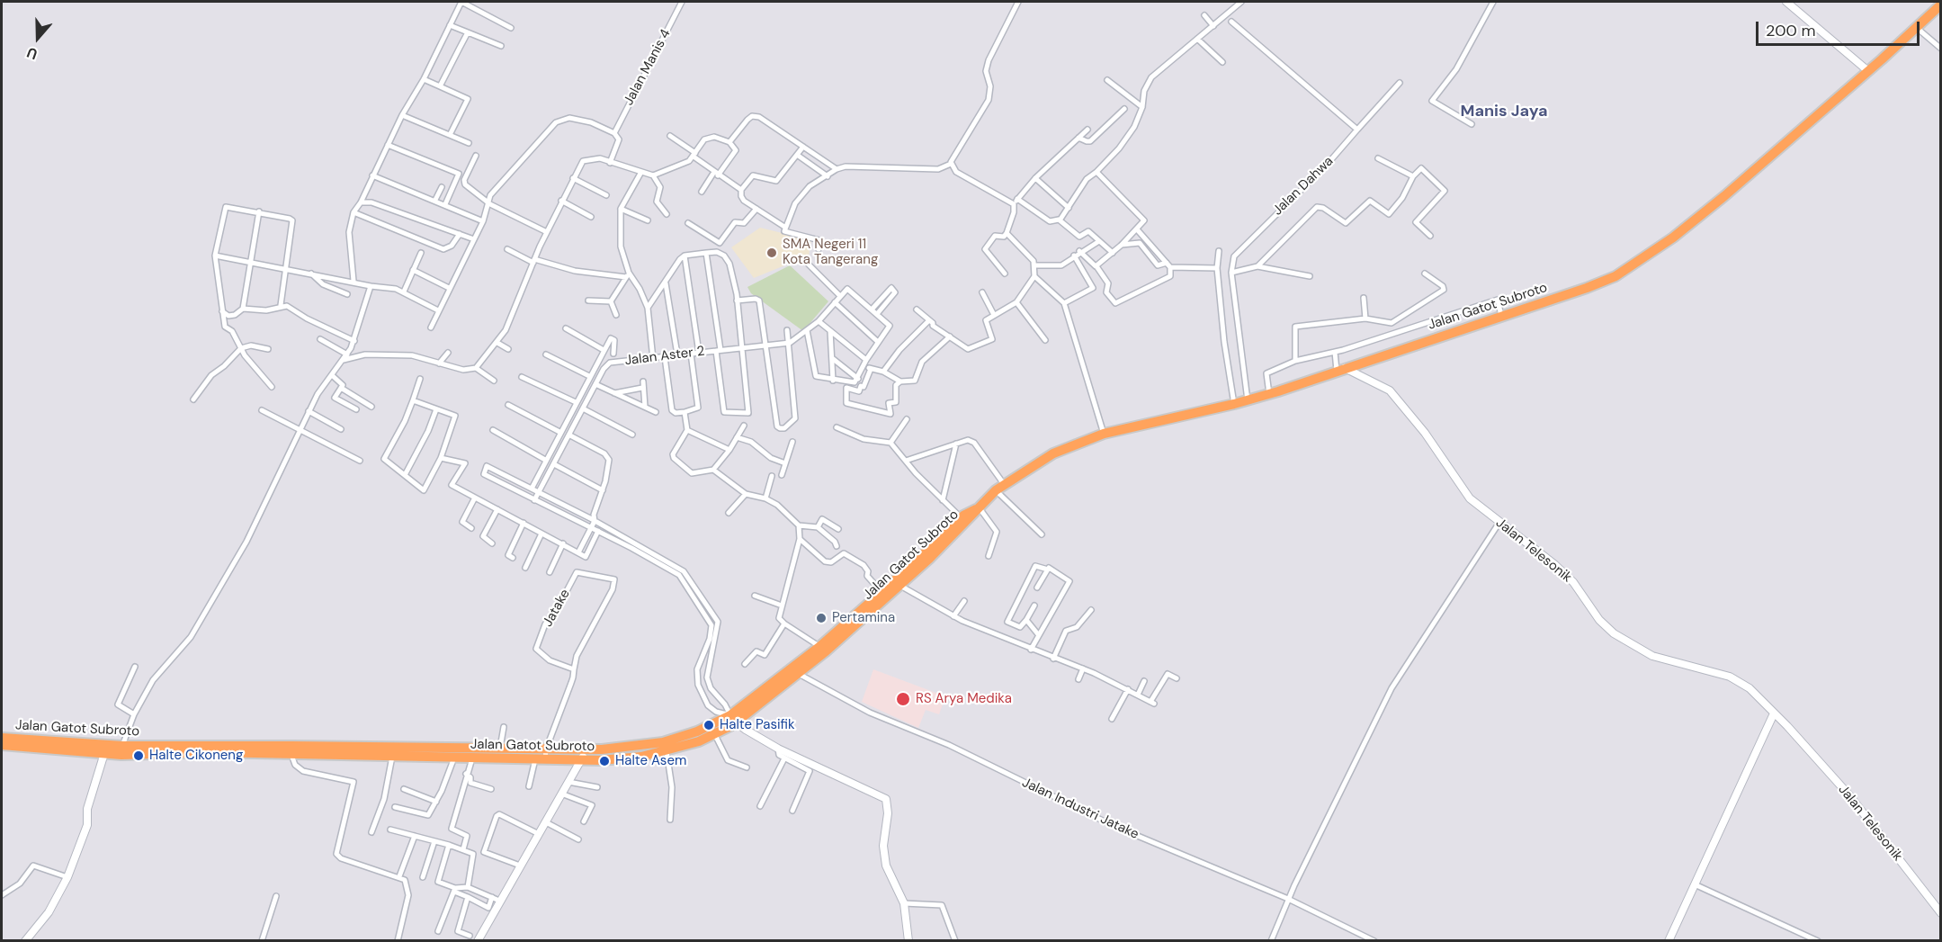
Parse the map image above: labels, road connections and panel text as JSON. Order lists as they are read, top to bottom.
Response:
{
  "streets": {
    "highway": ["Jalan Gatot Subroto"],
    "street": [
      "Jalan Manis 4",
      "Jalan Dahwa",
      "Jalan Aster 2",
      "Jalan Telesonik",
      "Jatake",
      "Jalan Industri Jatake"
    ]
  },
  "crossings": [
    ["Jalan Dahwa", "Jalan Gatot Subroto"],
    ["Jalan Gatot Subroto", "Jalan Telesonik"],
    ["Jalan Gatot Subroto", "Jalan Industri Jatake"]
  ],
  "districts": ["Manis Jaya"],
  "places": [
    "SMA Negeri 11 Kota Tangerang",
    "Pertamina",
    "RS Arya Medika",
    "Halte Pasifik",
    "Halte Cikoneng",
    "Halte Asem"
  ],
  "scale_bar": "200 m",
  "north": "bottom"
}
